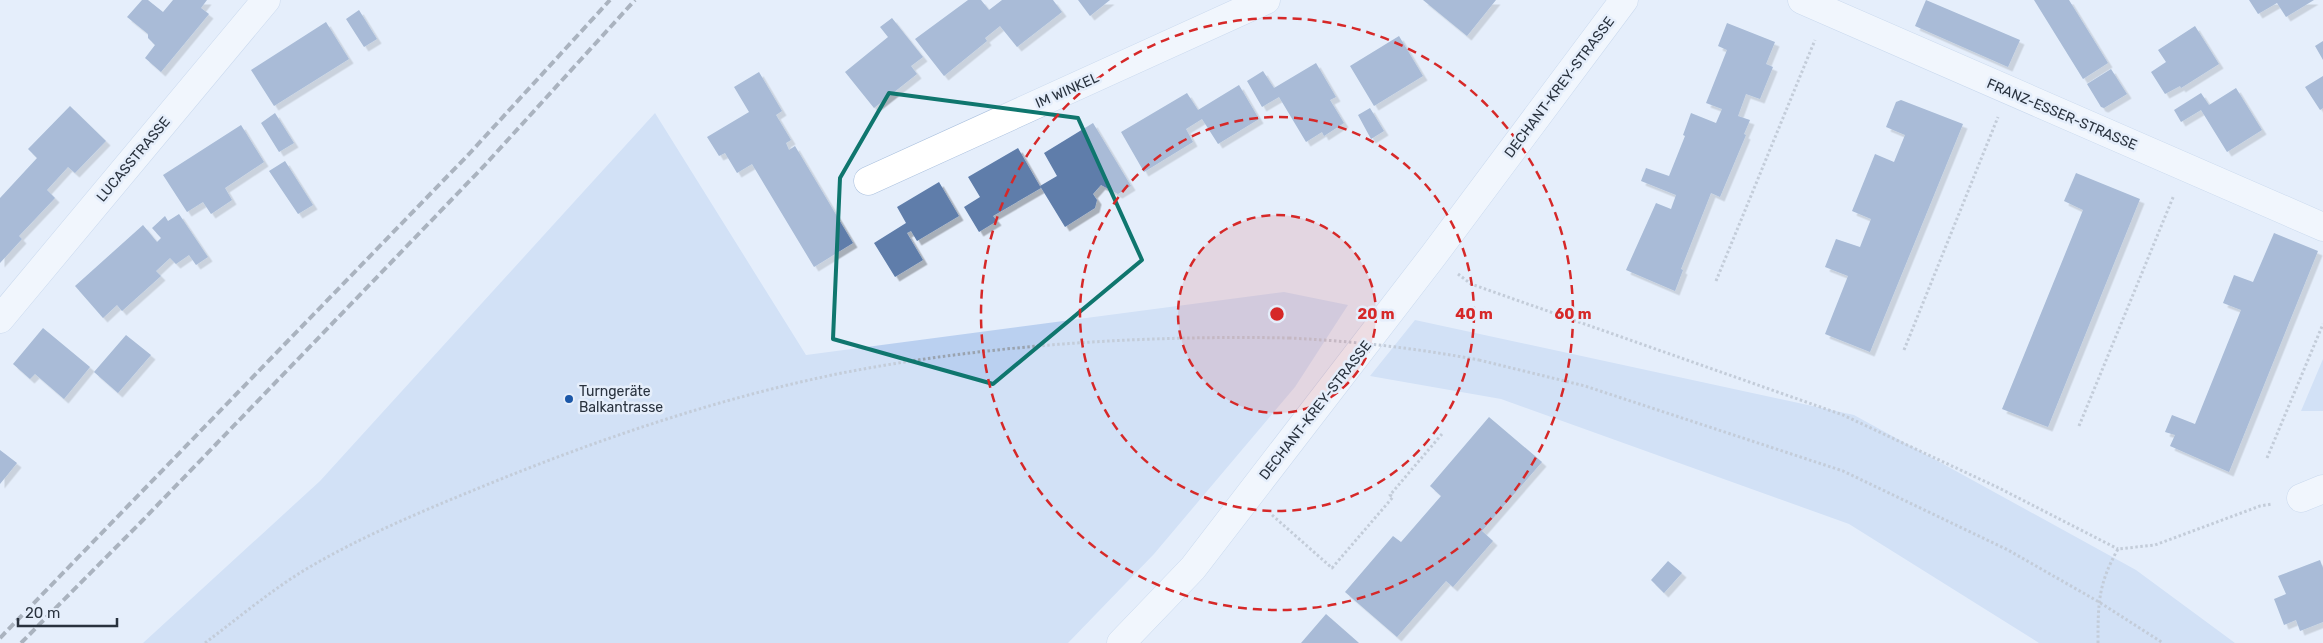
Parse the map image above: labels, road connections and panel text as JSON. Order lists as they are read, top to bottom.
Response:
{
  "streets": {
    "street": [
      "DECHANT-KREY-STRASSE",
      "IM WINKEL",
      "FRANZ-ESSER-STRASSE",
      "LUCASSTRASSE"
    ]
  },
  "places": ["Turngeräte Balkantrasse"],
  "scale_bar": "20 m",
  "rings": ["20 m", "40 m", "60 m"]
}
